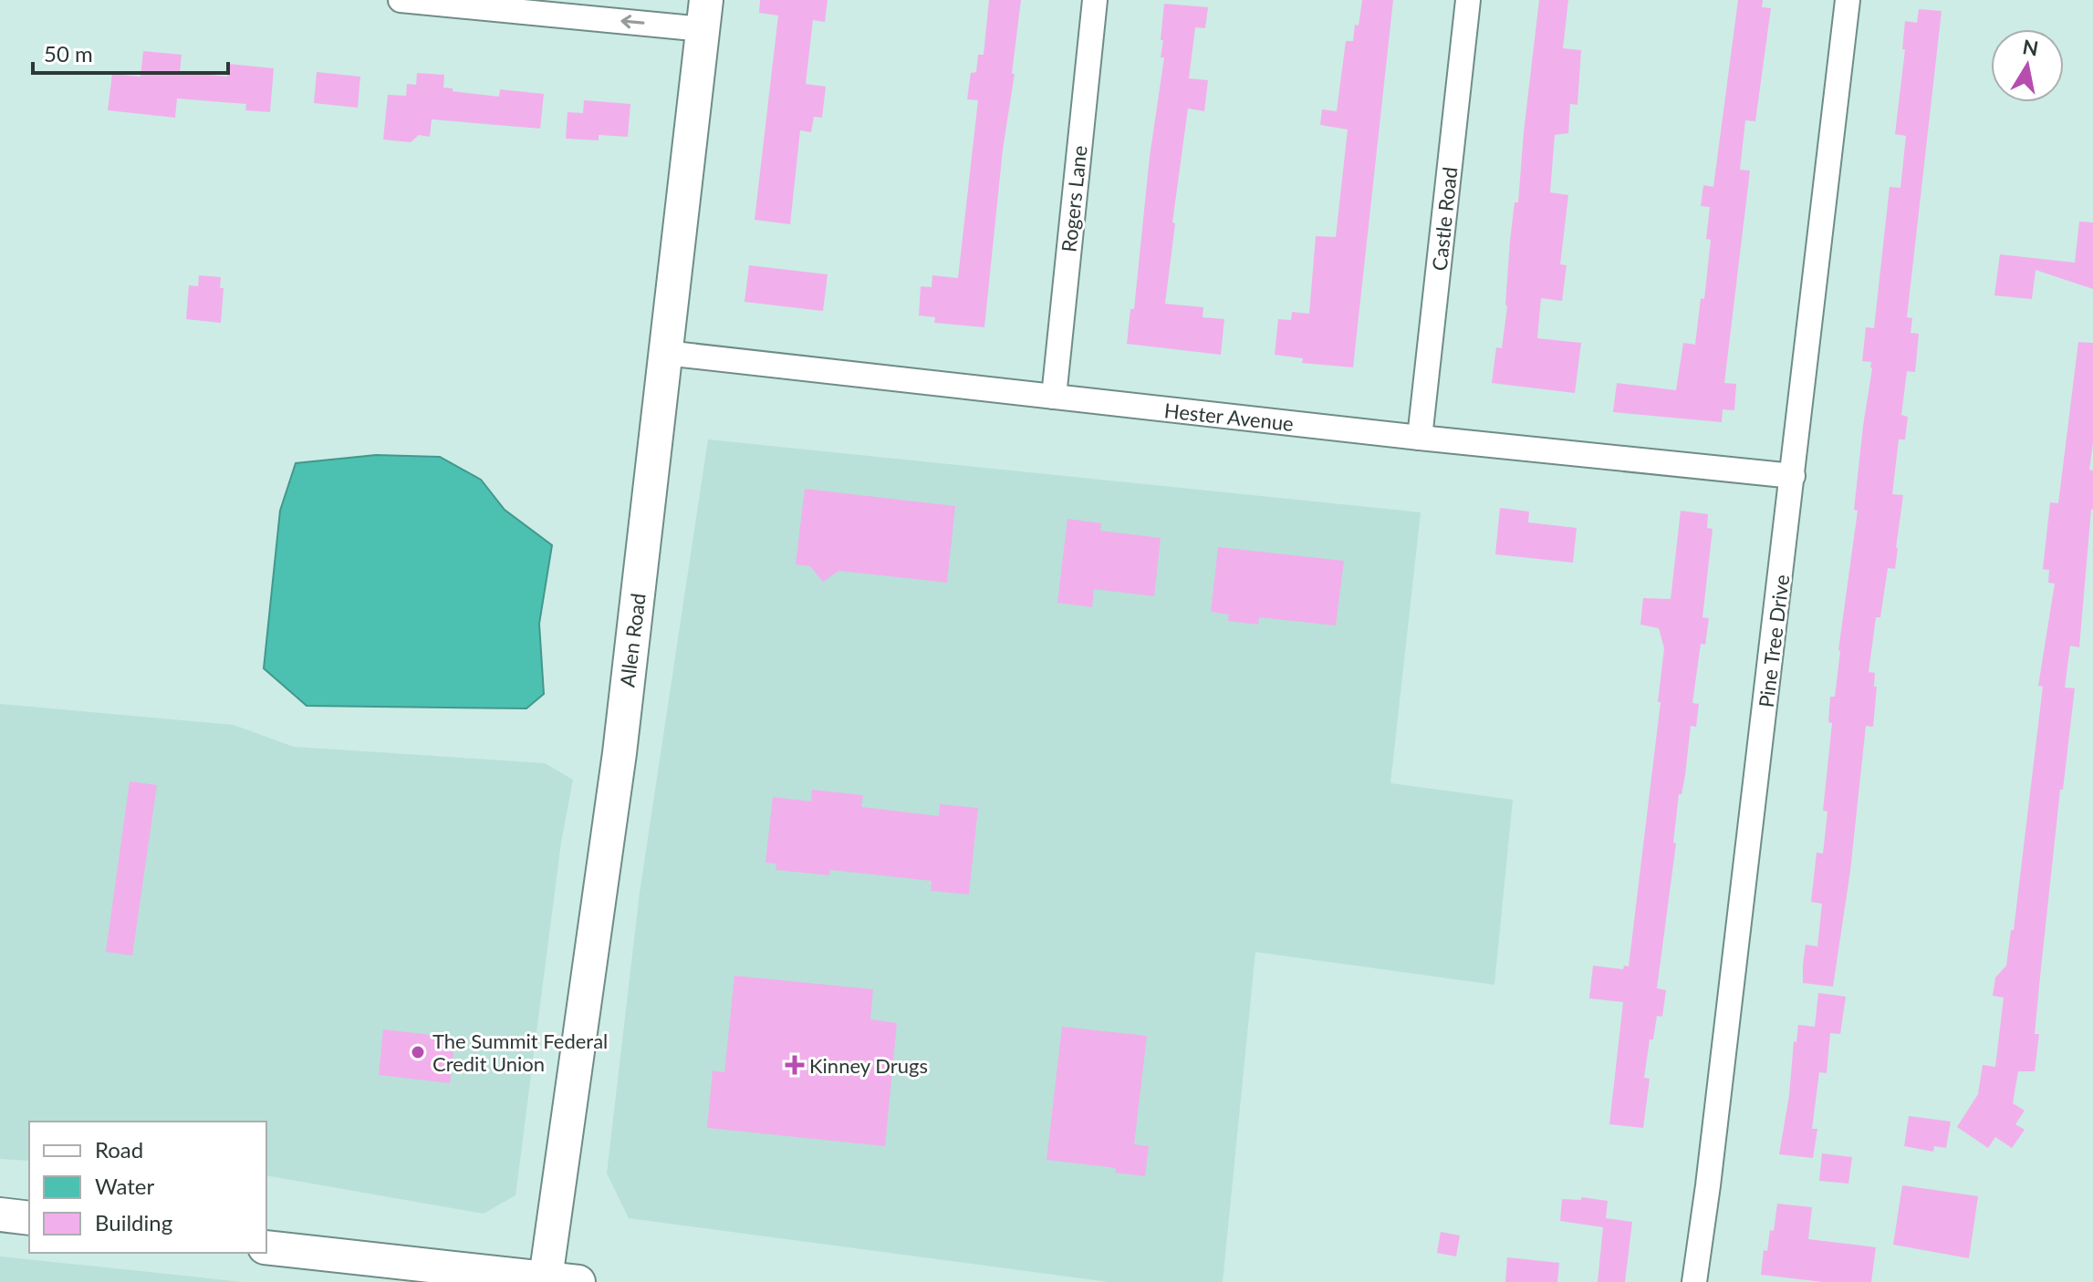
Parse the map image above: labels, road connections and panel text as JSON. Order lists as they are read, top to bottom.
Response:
{
  "streets": {
    "street": [
      "Rogers Lane",
      "Castle Road",
      "Hester Avenue",
      "Allen Road",
      "Pine Tree Drive"
    ]
  },
  "crossings": [
    ["Rogers Lane", "Hester Avenue"],
    ["Castle Road", "Hester Avenue"],
    ["Hester Avenue", "Allen Road"],
    ["Hester Avenue", "Pine Tree Drive"]
  ],
  "places": {
    "other": ["The Summit Federal Credit Union"],
    "health": ["Kinney Drugs"]
  },
  "legend": ["Road", "Water", "Building"],
  "scale_bar": "50 m",
  "north": "top"
}
